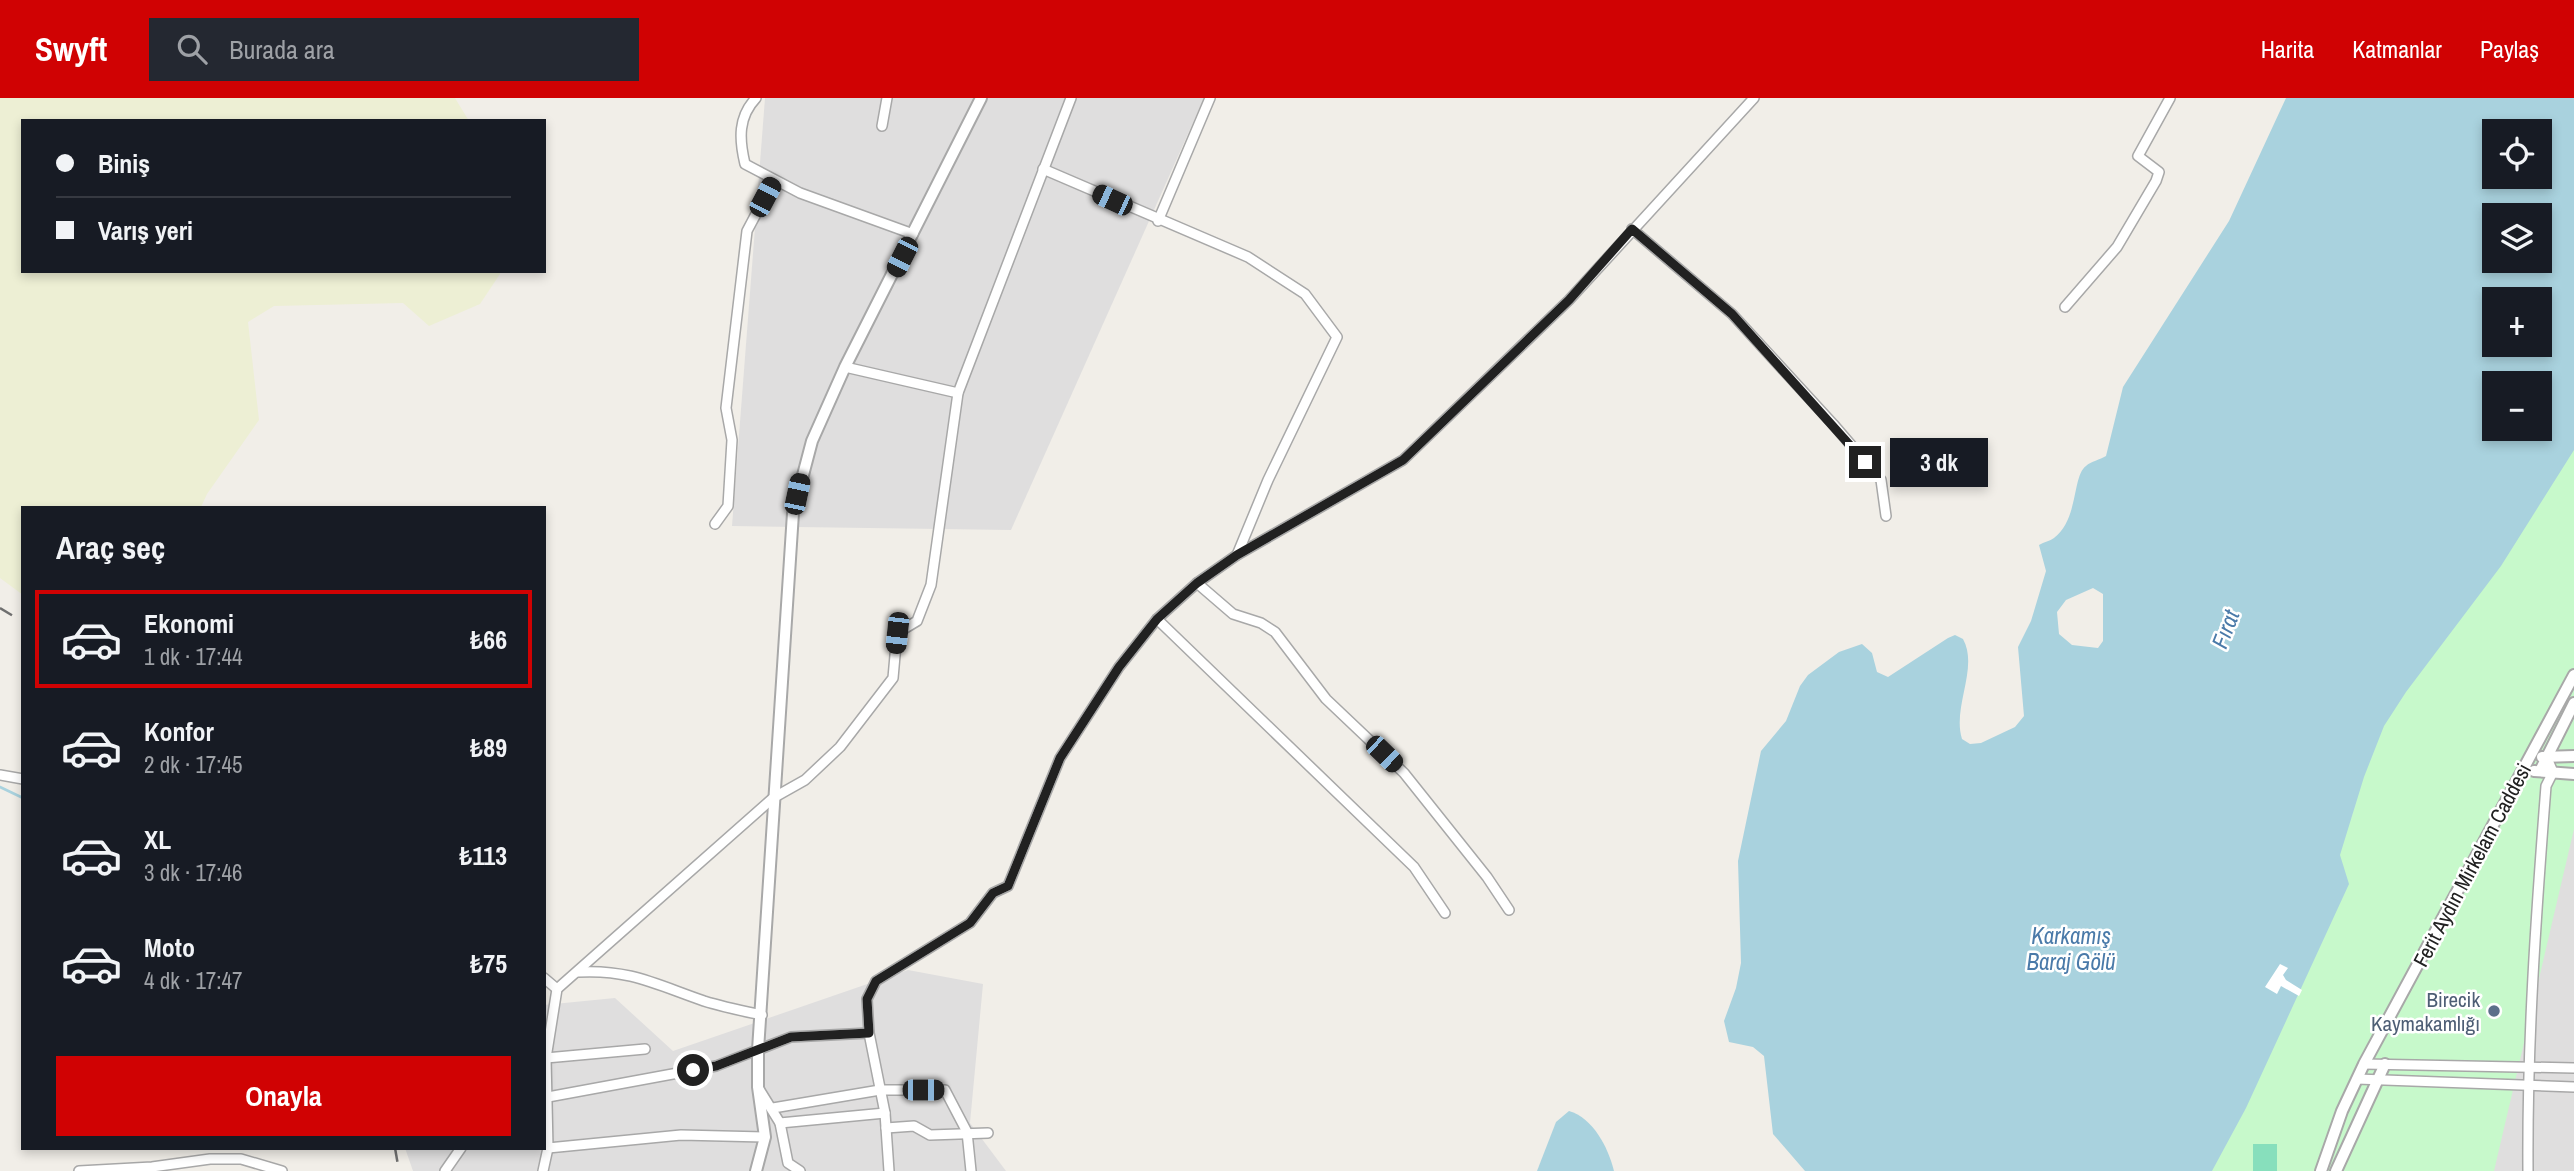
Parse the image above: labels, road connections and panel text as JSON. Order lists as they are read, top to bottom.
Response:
{
  "streets": {
    "street": ["Ferit Aydın Mirkelam Caddesi"]
  },
  "water": ["Fırat", "Karkamış Baraj Gölü"],
  "places": ["Birecik Kaymakamlığı"],
  "page": {
    "header": "Swyft",
    "search": "Burada ara",
    "nav": ["Harita", "Katmanlar", "Paylaş"],
    "map_buttons": ["+", "−"],
    "banner": ["Biniş", "Varış yeri"],
    "bubble": "3 dk",
    "heading": "Araç seç",
    "list": [
      {
        "name": "Ekonomi",
        "note": "1 dk · 17:44",
        "value": "₺66"
      },
      {
        "name": "Konfor",
        "note": "2 dk · 17:45",
        "value": "₺89"
      },
      {
        "name": "XL",
        "note": "3 dk · 17:46",
        "value": "₺113"
      },
      {
        "name": "Moto",
        "note": "4 dk · 17:47",
        "value": "₺75"
      }
    ],
    "buttons": "Onayla"
  }
}
